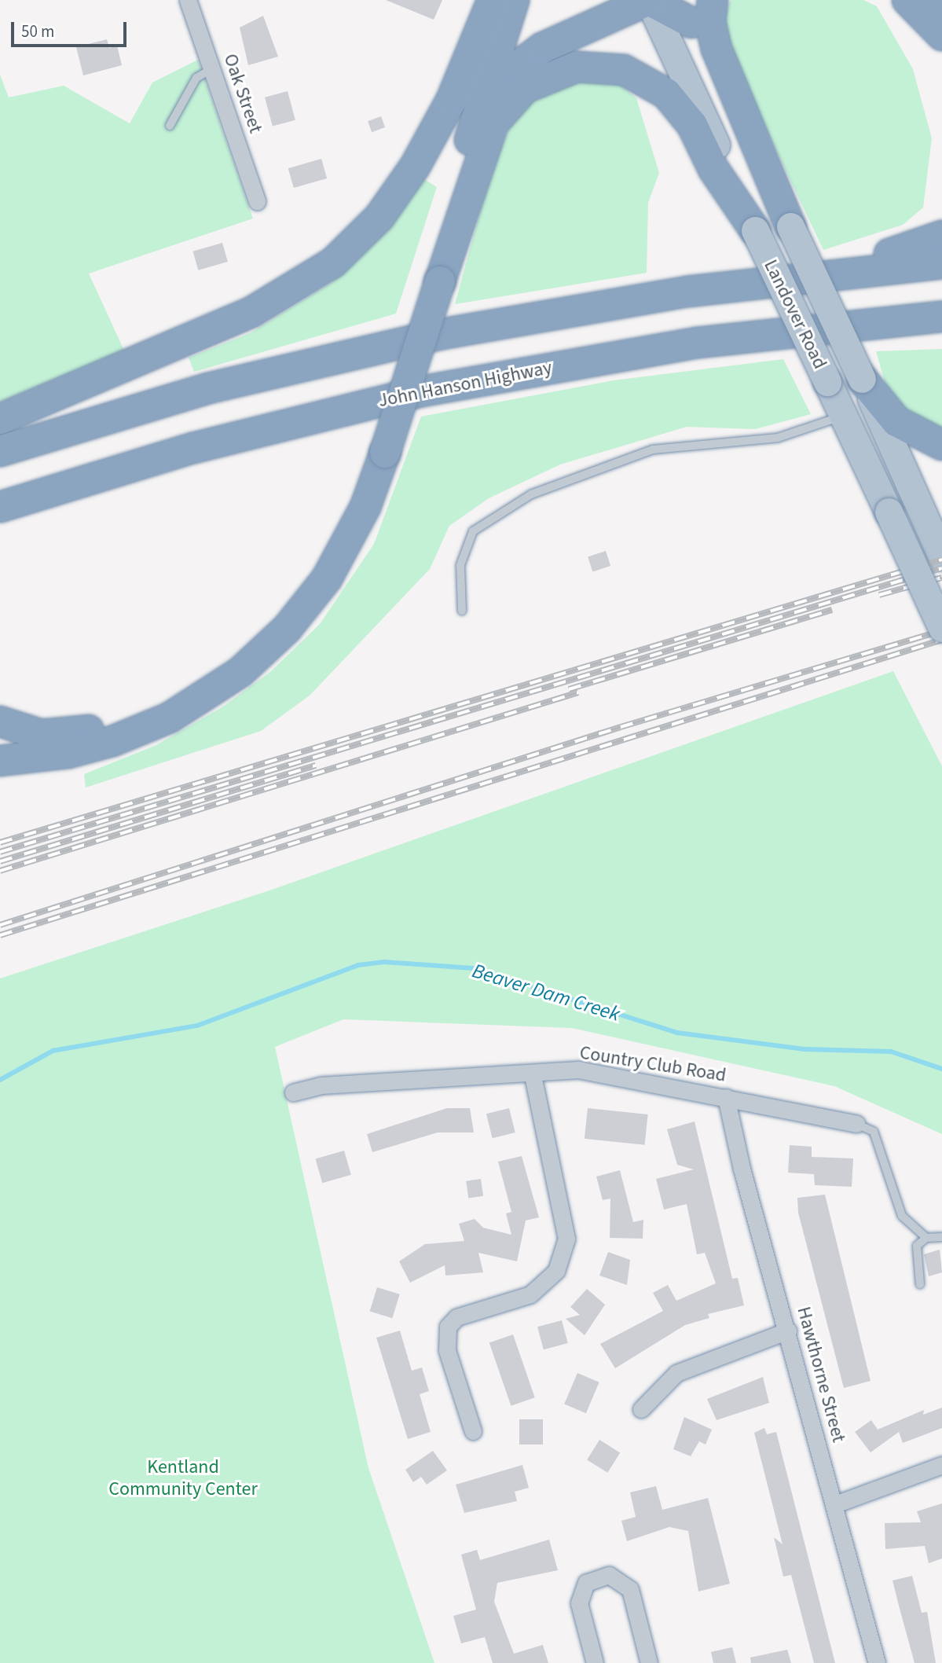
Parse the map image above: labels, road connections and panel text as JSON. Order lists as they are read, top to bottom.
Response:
{
  "streets": {
    "highway": ["John Hanson Highway"],
    "main road": ["Landover Road"],
    "street": ["Oak Street", "Country Club Road", "Hawthorne Street"]
  },
  "crossings": [
    ["Country Club Road", "Hawthorne Street"]
  ],
  "water": ["Beaver Dam Creek"],
  "parks": ["Kentland Community Center"],
  "scale_bar": "50 m"
}
